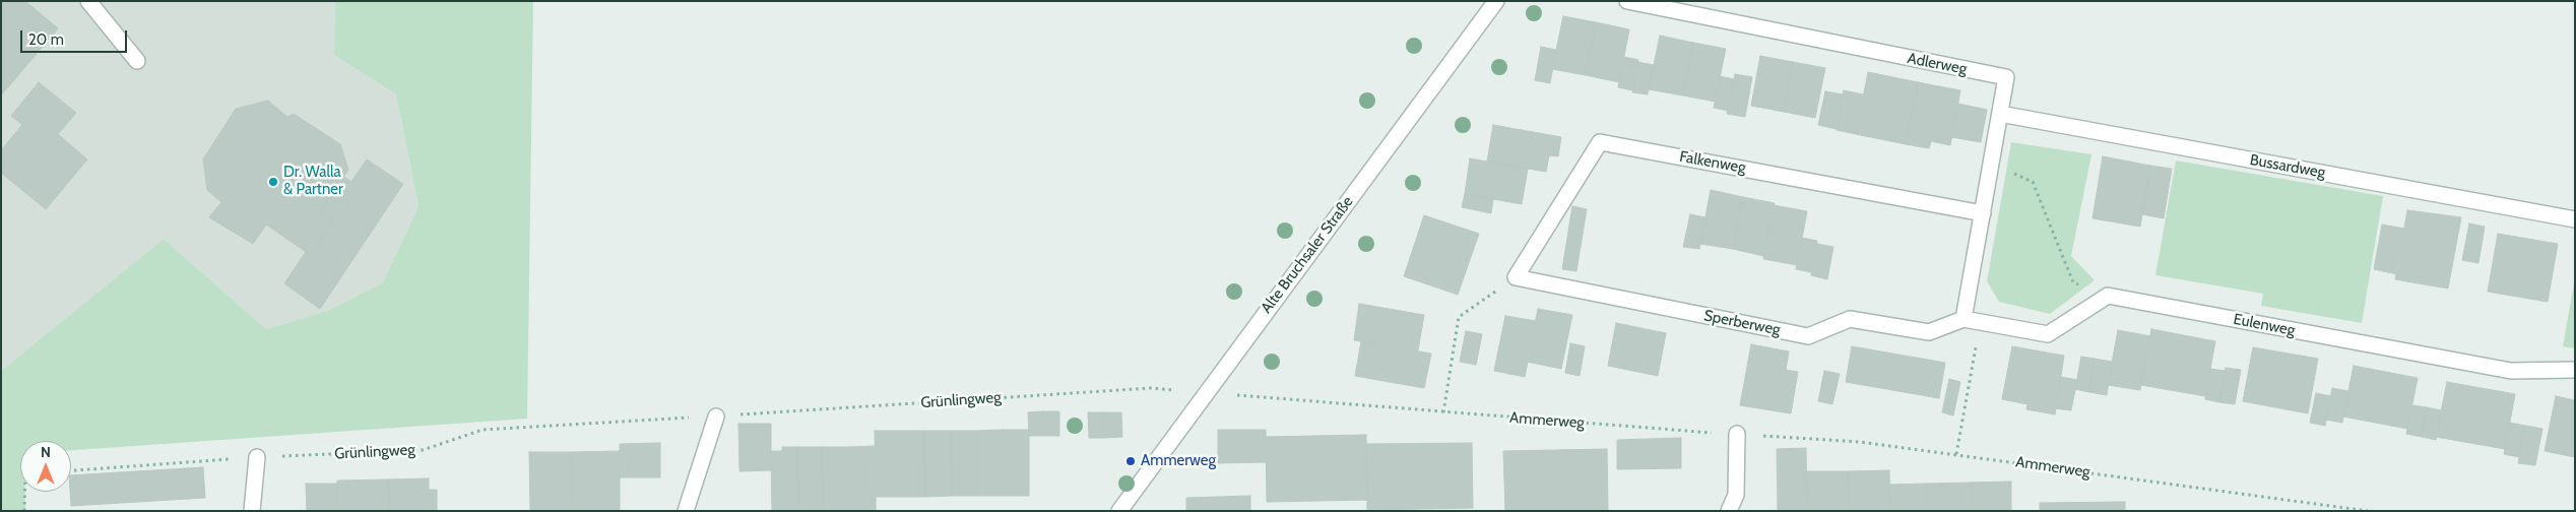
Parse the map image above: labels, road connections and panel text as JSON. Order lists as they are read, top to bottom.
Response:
{
  "streets": {
    "street": [
      "Adlerweg",
      "Falkenweg",
      "Bussardweg",
      "Alte Bruchsaler Straße",
      "Sperberweg",
      "Eulenweg"
    ],
    "path": ["Grünlingweg", "Ammerweg"]
  },
  "crossings": [
    ["Adlerweg", "Falkenweg"],
    ["Adlerweg", "Bussardweg"],
    ["Adlerweg", "Sperberweg"],
    ["Falkenweg", "Sperberweg"],
    ["Alte Bruchsaler Straße", "Grünlingweg"],
    ["Alte Bruchsaler Straße", "Ammerweg"],
    ["Grünlingweg", "Ammerweg"]
  ],
  "places": ["Dr. Walla & Partner", "Ammerweg"],
  "scale_bar": "20 m",
  "north": "top"
}
